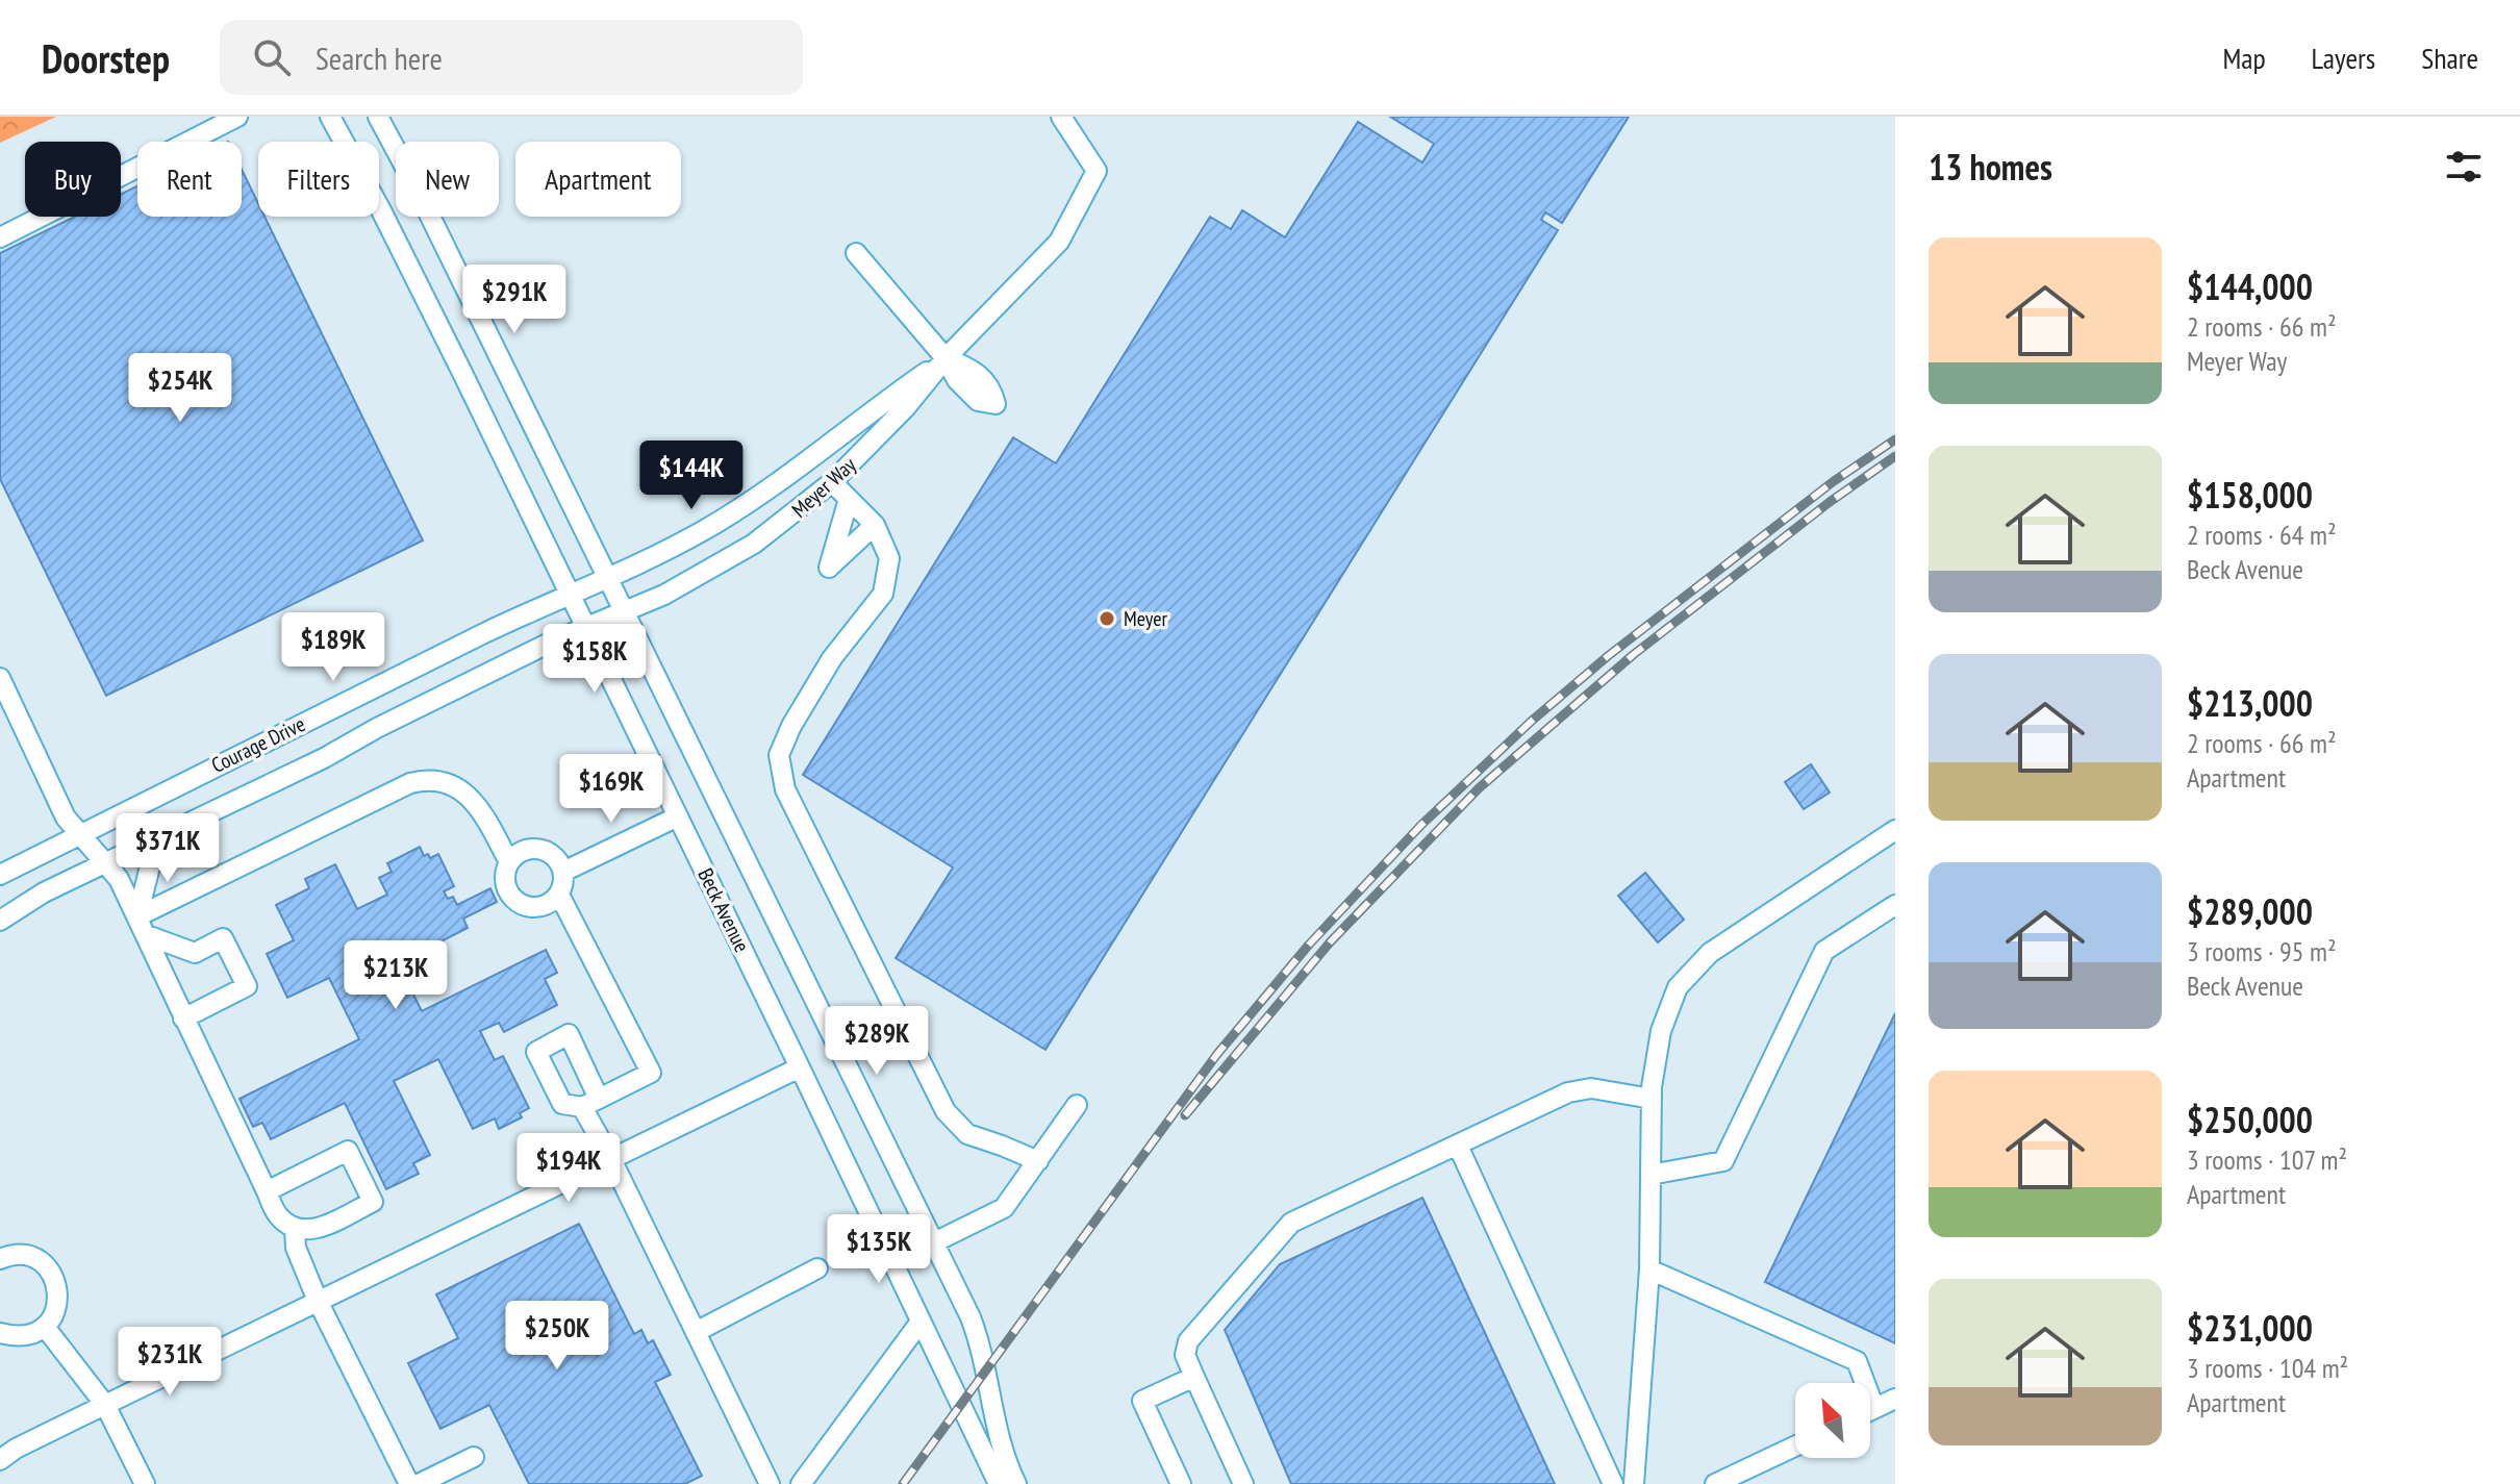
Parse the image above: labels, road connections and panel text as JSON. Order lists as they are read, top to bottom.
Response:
{
  "streets": {
    "street": ["Meyer Way", "Courage Drive", "Beck Avenue"]
  },
  "crossings": [
    ["Meyer Way", "Courage Drive"],
    ["Meyer Way", "Beck Avenue"],
    ["Courage Drive", "Beck Avenue"]
  ],
  "places": ["Meyer"],
  "north": "top left",
  "page": {
    "header": "Doorstep",
    "search": "Search here",
    "nav": ["Map", "Layers", "Share"],
    "heading": "13 homes",
    "chip": [
      "Buy",
      "Rent",
      "Filters",
      "New",
      "Apartment"
    ],
    "list": [
      {
        "name": "$144,000",
        "note": "2 rooms · 66 m² · Meyer Way"
      },
      {
        "name": "$158,000",
        "note": "2 rooms · 64 m² · Beck Avenue"
      },
      {
        "name": "$213,000",
        "note": "2 rooms · 66 m² · Apartment"
      },
      {
        "name": "$289,000",
        "note": "3 rooms · 95 m² · Beck Avenue"
      },
      {
        "name": "$250,000",
        "note": "3 rooms · 107 m² · Apartment"
      },
      {
        "name": "$231,000",
        "note": "3 rooms · 104 m² · Apartment"
      }
    ],
    "price": [
      "$291K",
      "$254K",
      "$144K",
      "$189K",
      "$158K",
      "$169K",
      "$371K",
      "$213K",
      "$289K",
      "$194K",
      "$135K",
      "$250K",
      "$231K"
    ]
  }
}
